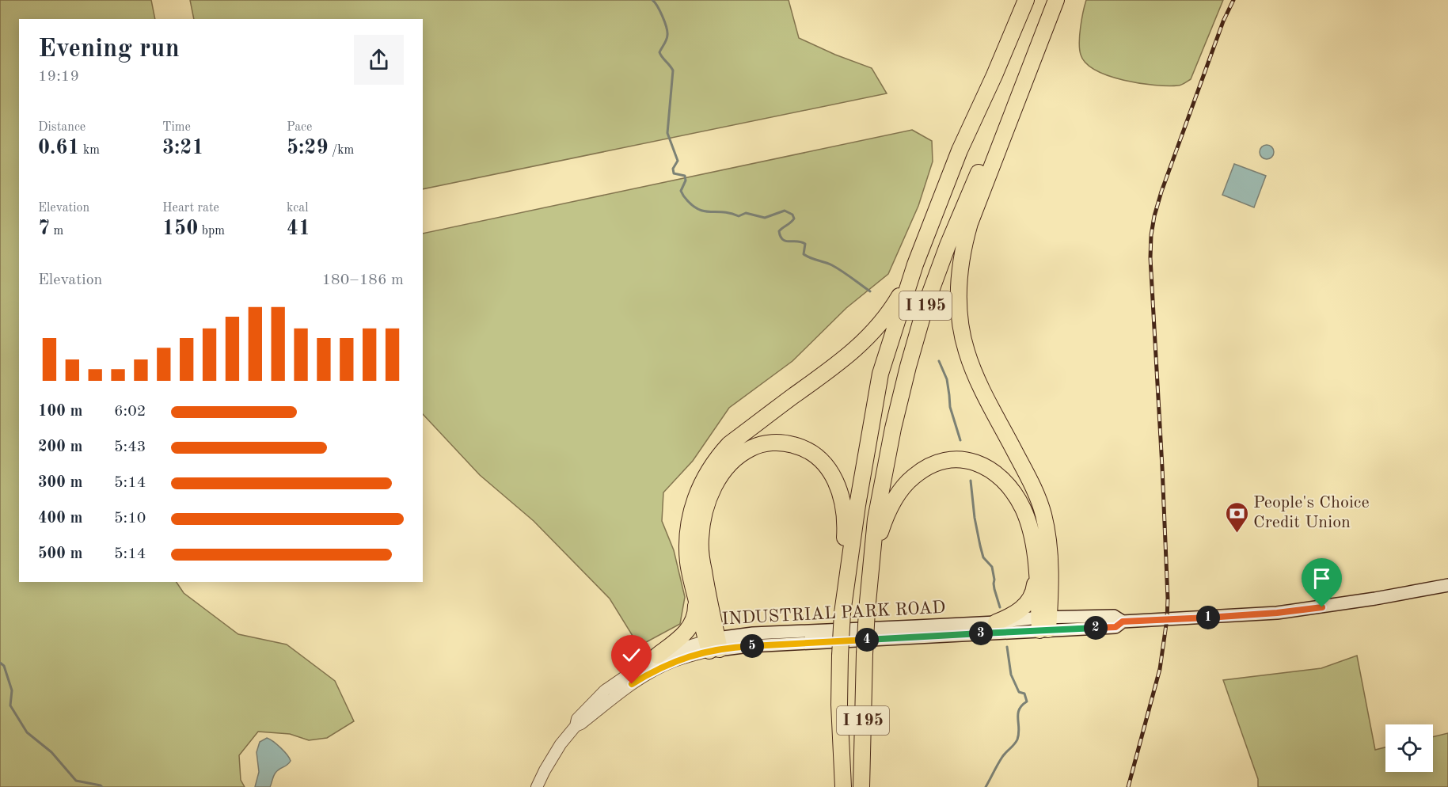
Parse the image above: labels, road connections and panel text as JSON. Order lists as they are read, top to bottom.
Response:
{
  "streets": {
    "highway": ["I 195"],
    "main road": ["INDUSTRIAL PARK ROAD"]
  },
  "places": {
    "bank": ["People's Choice Credit Union"]
  },
  "page": {
    "heading": ["Evening run", "19:19"],
    "stats": [
      ["Distance", "0.61 km"],
      ["Time", "3:21"],
      ["Pace", "5:29 /km"],
      ["Elevation", "7 m"],
      ["Heart rate", "150 bpm"],
      ["kcal", "41"]
    ],
    "chart": ["Elevation", "180–186 m"],
    "list": [
      {
        "name": "100 m",
        "note": "6:02"
      },
      {
        "name": "200 m",
        "note": "5:43"
      },
      {
        "name": "300 m",
        "note": "5:14"
      },
      {
        "name": "400 m",
        "note": "5:10"
      },
      {
        "name": "500 m",
        "note": "5:14"
      }
    ],
    "pins": [
      "1",
      "2",
      "3",
      "4",
      "5"
    ]
  }
}
